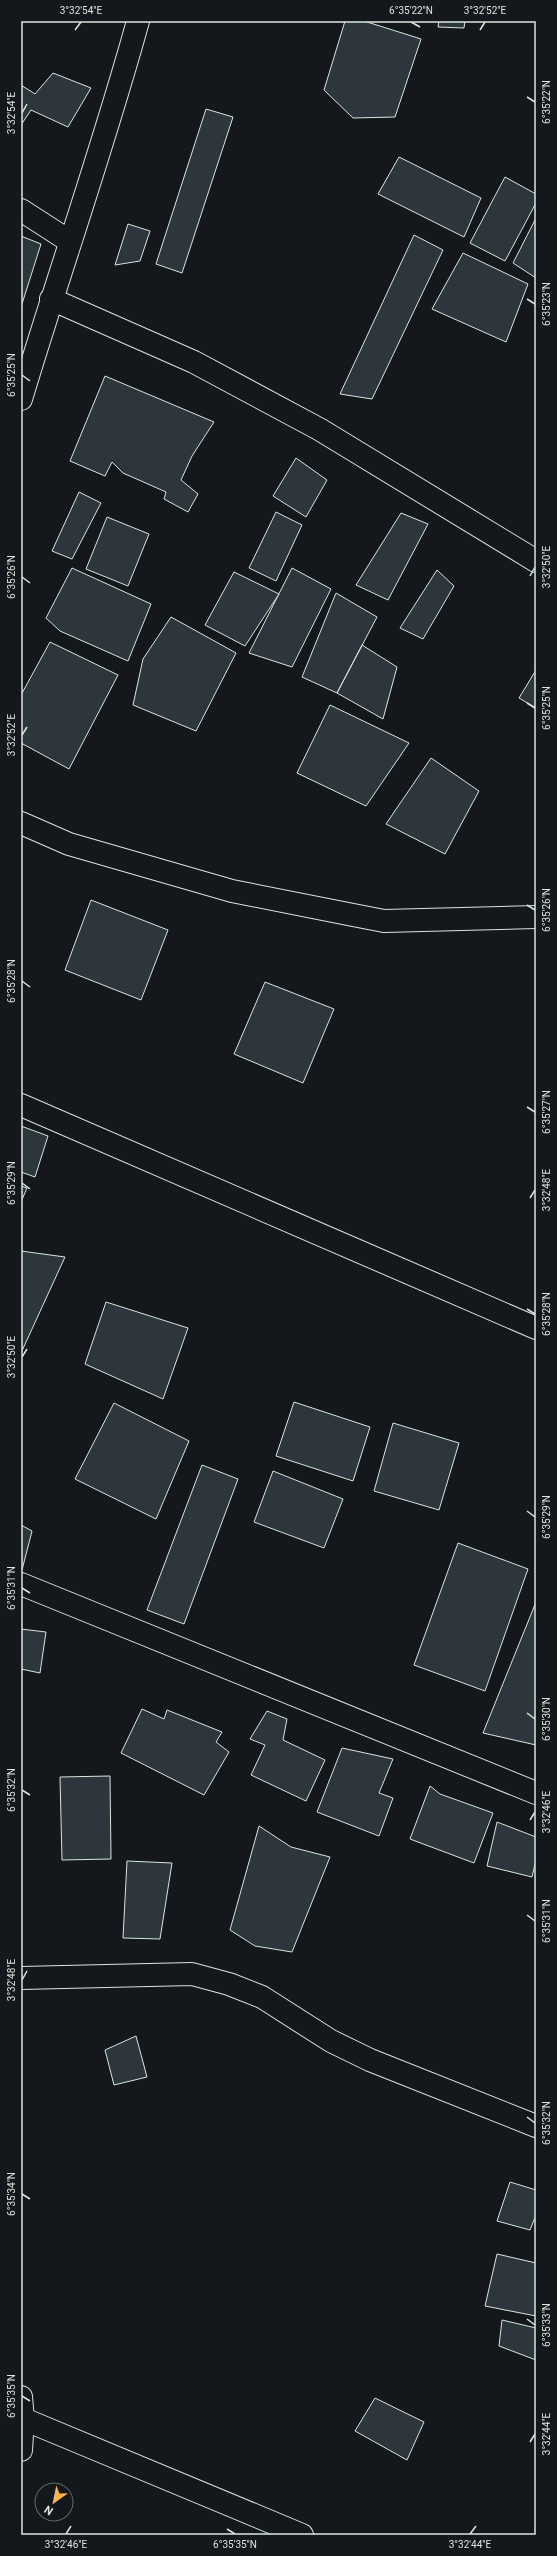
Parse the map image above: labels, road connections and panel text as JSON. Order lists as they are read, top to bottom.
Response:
{
  "north": "bottom left",
  "coordinates": [
    "3°32'54\"E",
    "6°35'22\"N",
    "3°32'52\"E",
    "6°35'23\"N",
    "6°35'25\"N",
    "3°32'50\"E",
    "6°35'26\"N",
    "6°35'28\"N",
    "6°35'27\"N",
    "6°35'29\"N",
    "3°32'48\"E",
    "6°35'31\"N",
    "6°35'30\"N",
    "6°35'32\"N",
    "3°32'46\"E",
    "6°35'34\"N",
    "6°35'33\"N",
    "6°35'35\"N",
    "3°32'44\"E"
  ]
}
